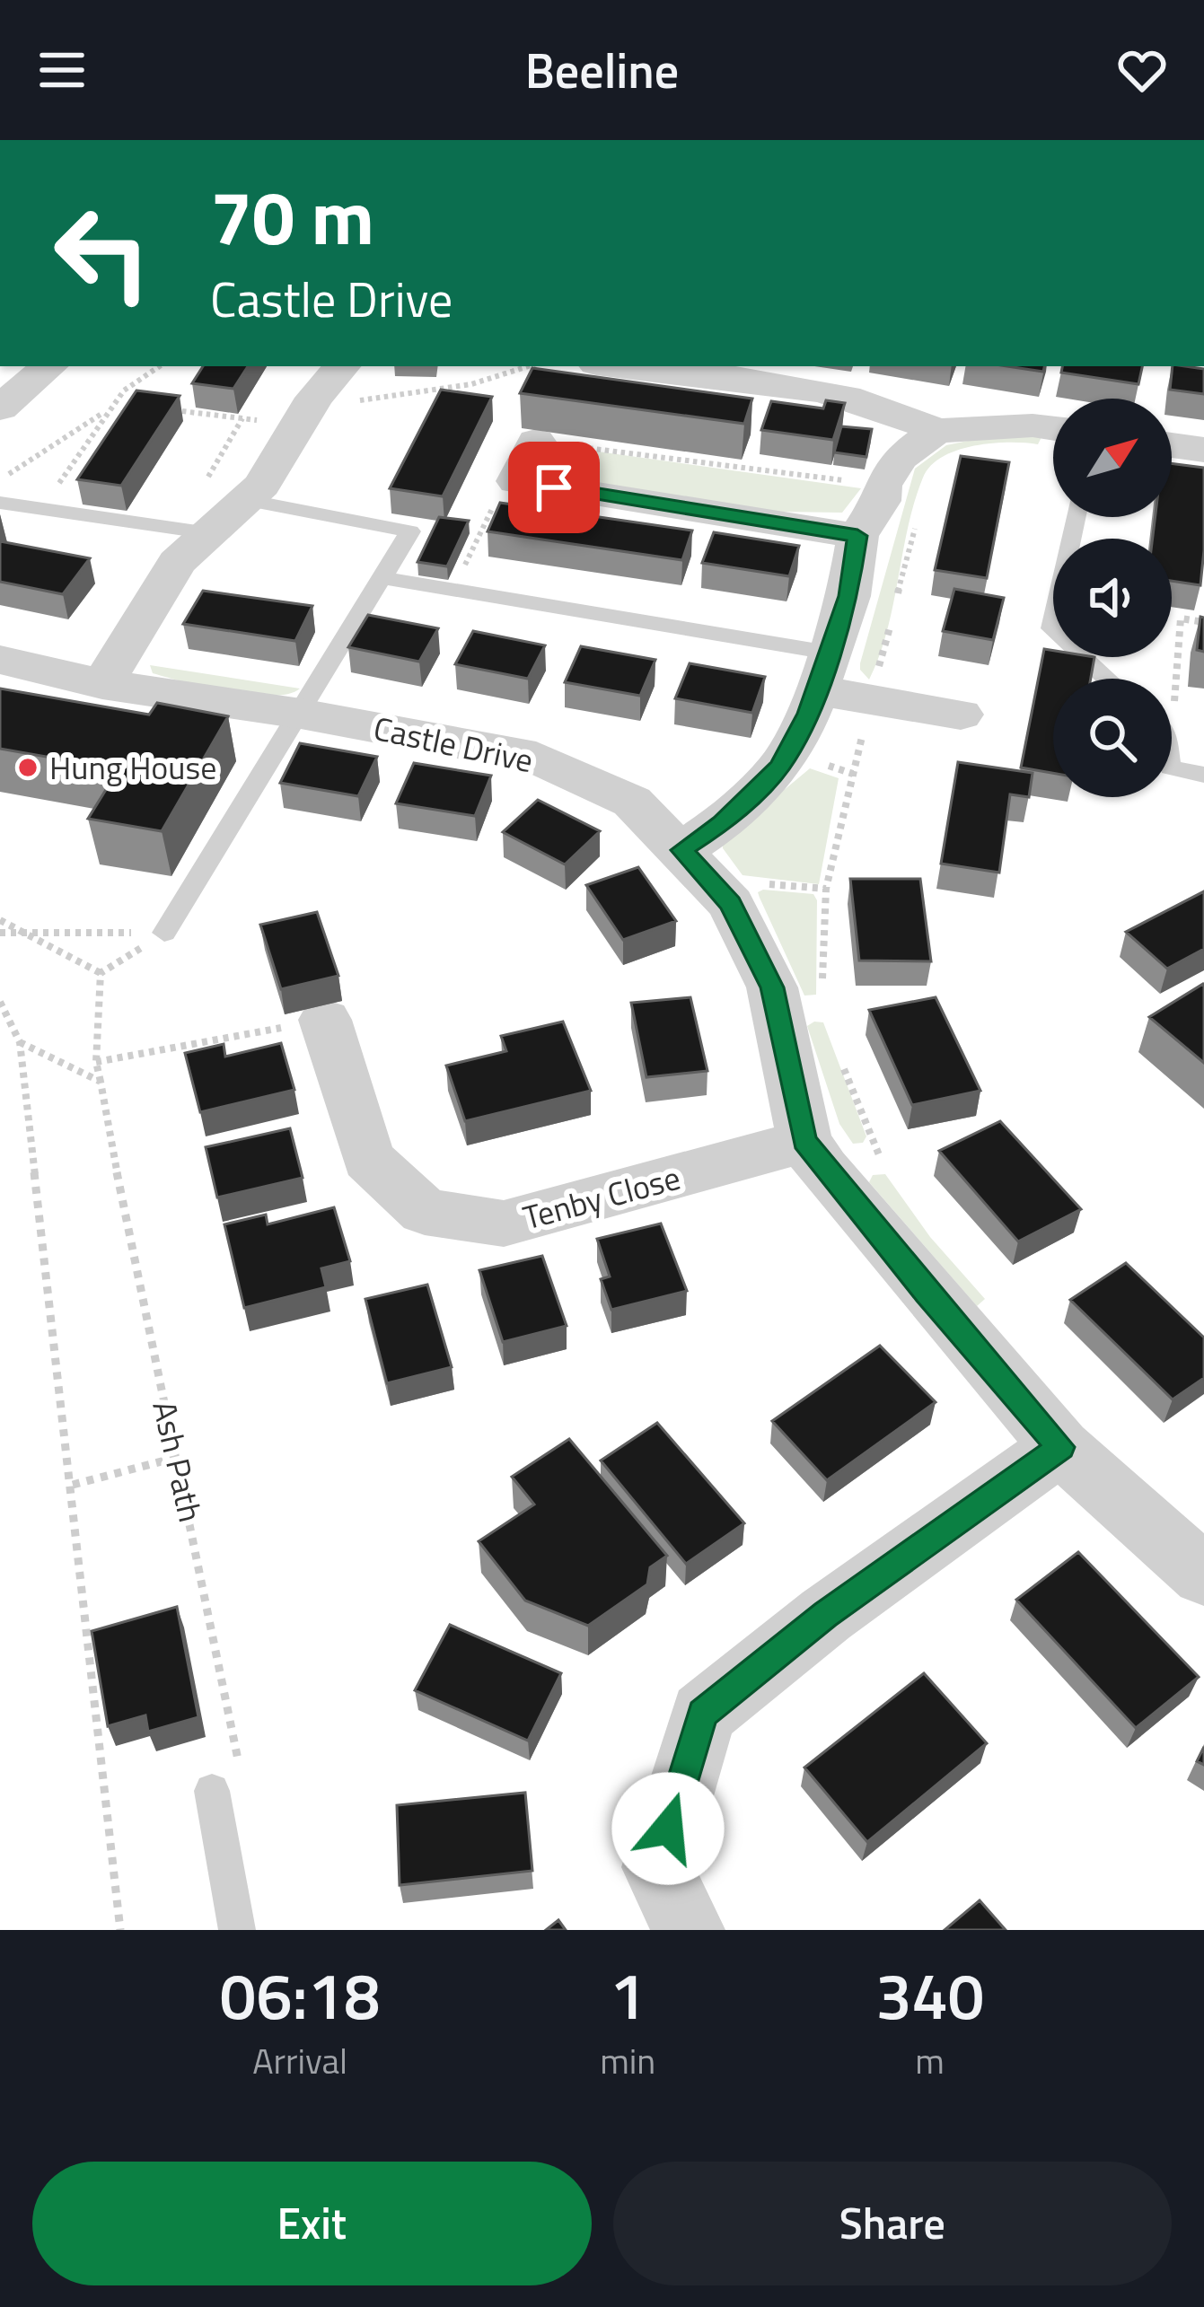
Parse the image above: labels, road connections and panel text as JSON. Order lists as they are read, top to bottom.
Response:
{
  "streets": {
    "street": ["Castle Drive", "Tenby Close"],
    "path": ["Ash Path"]
  },
  "crossings": [
    ["Castle Drive", "Tenby Close"]
  ],
  "places": ["Hung House"],
  "north": "top right",
  "page": {
    "header": "Beeline",
    "turn": ["70 m", "Castle Drive"],
    "eta": [
      "06:18",
      "Arrival",
      "1",
      "min",
      "340",
      "m"
    ],
    "buttons": ["Exit", "Share"]
  }
}
